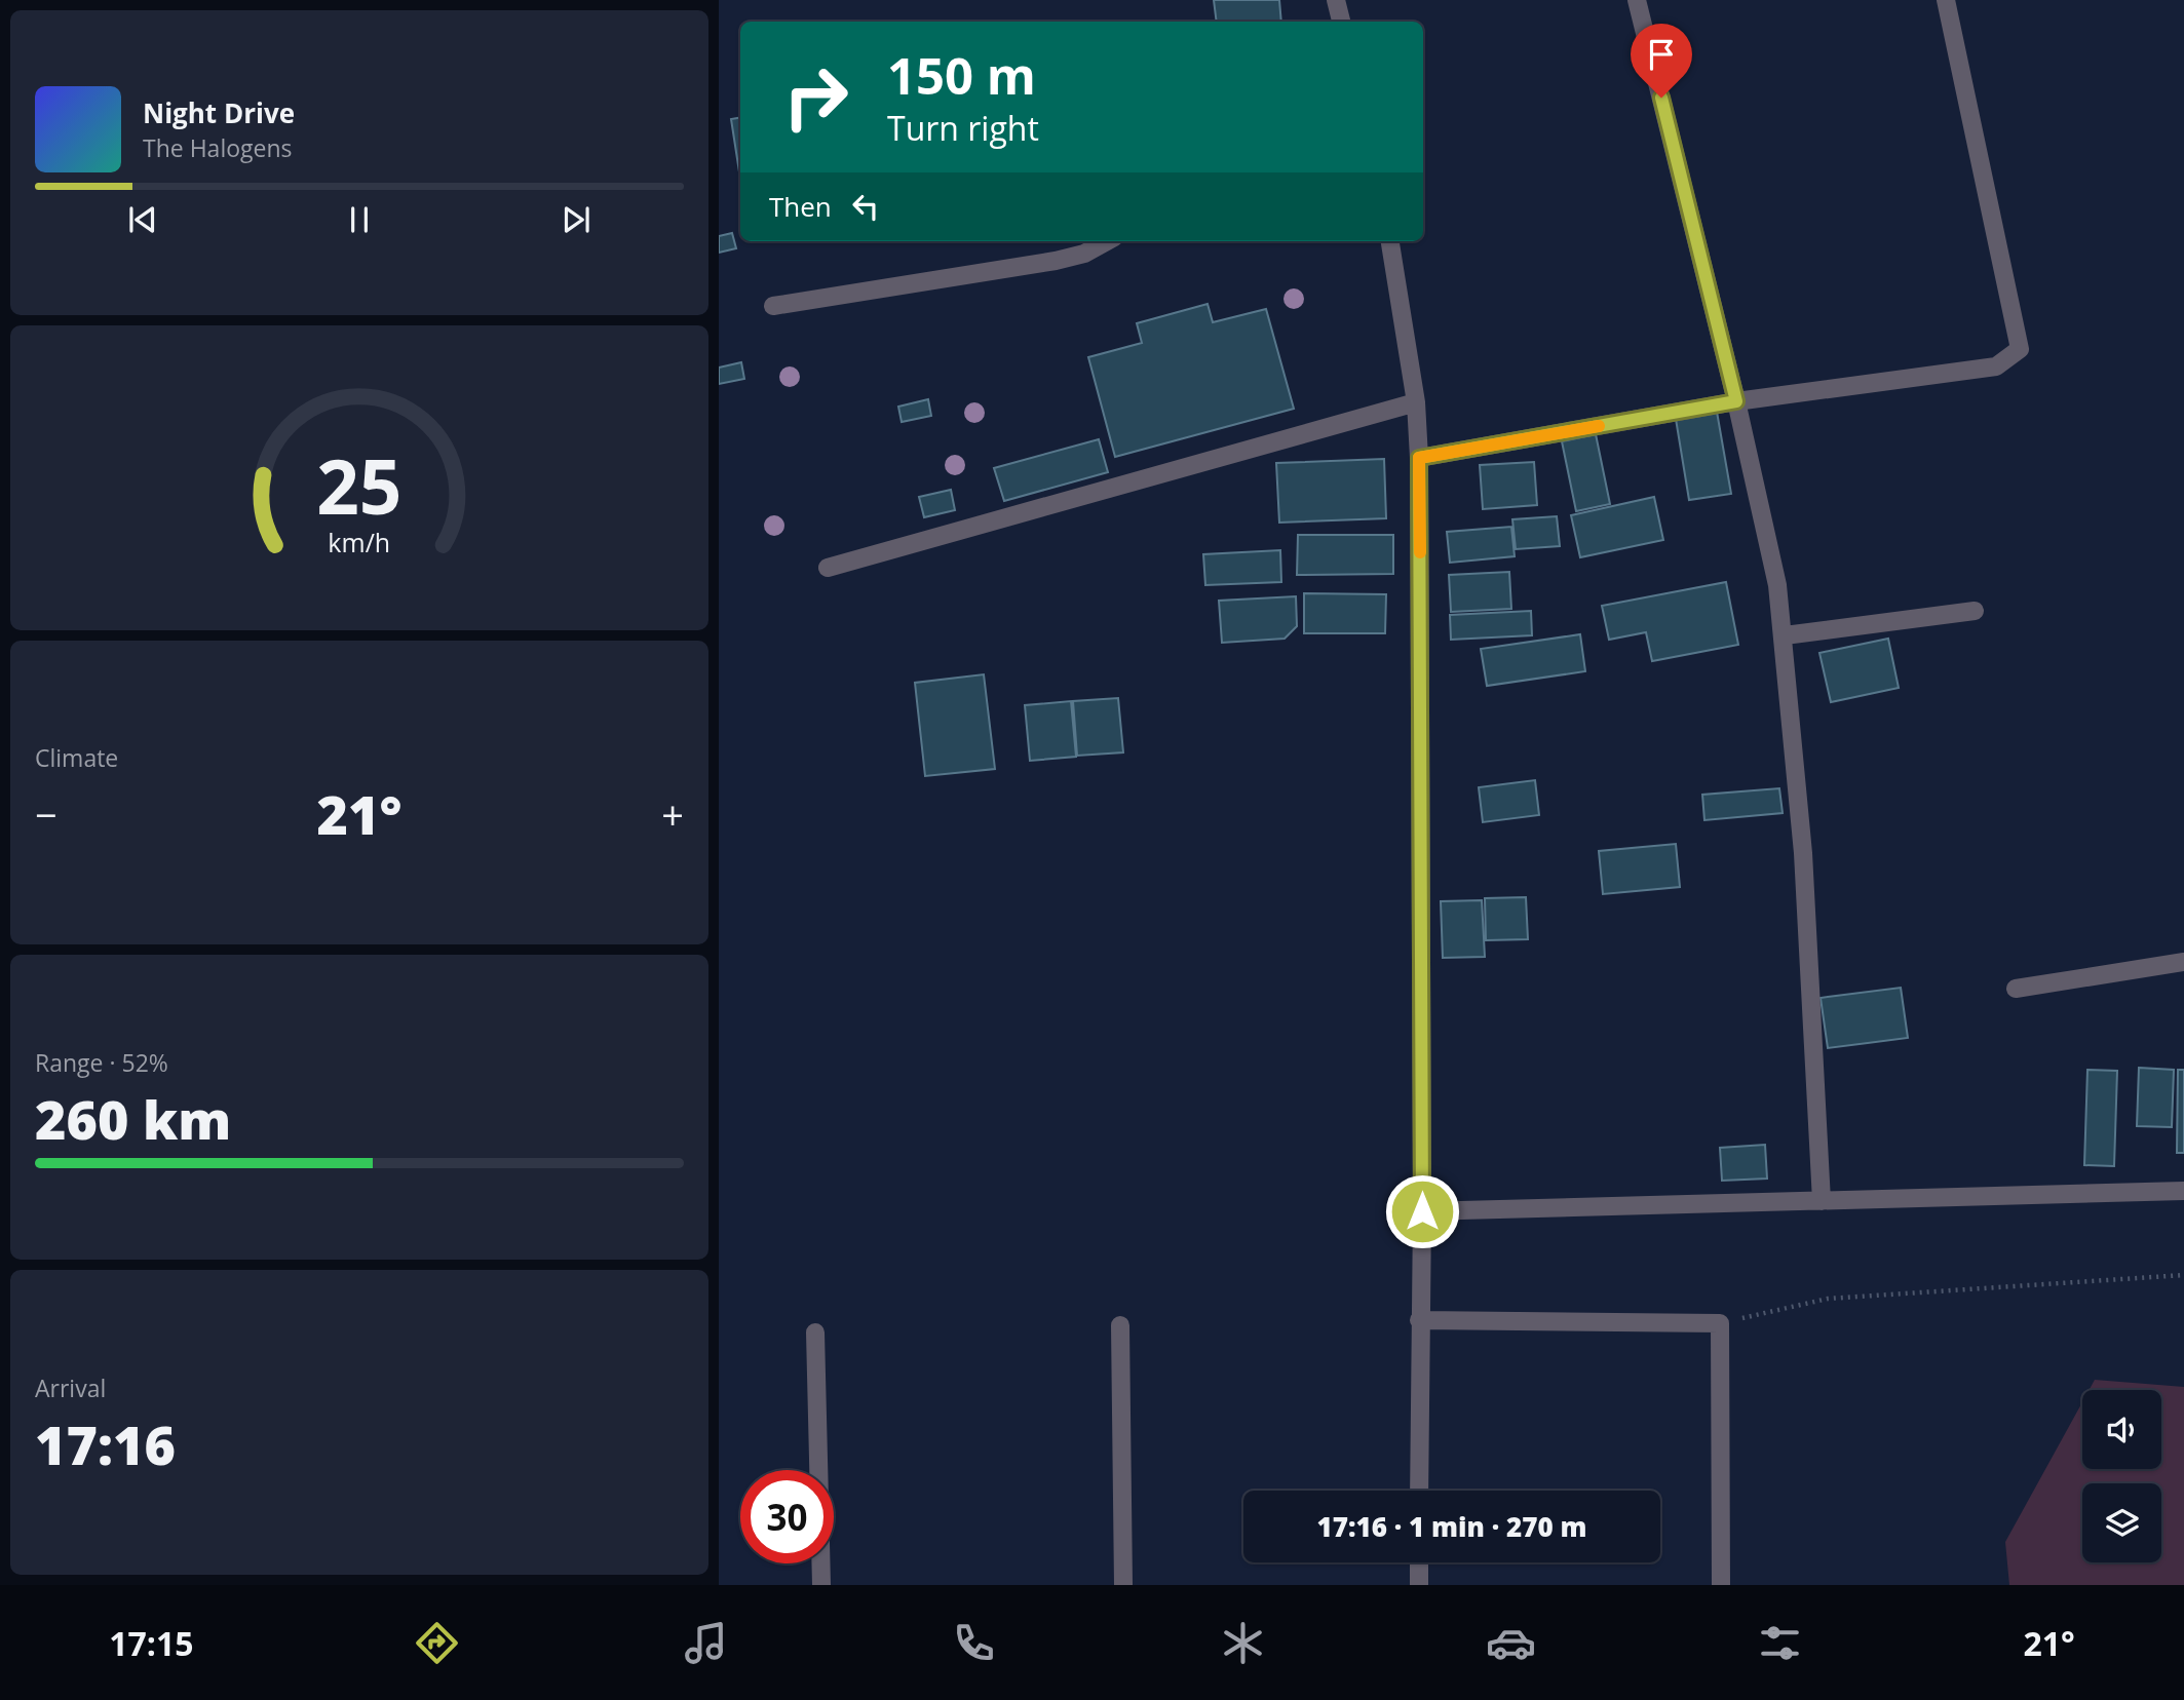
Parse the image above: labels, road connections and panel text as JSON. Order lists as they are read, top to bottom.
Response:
{
  "page": {
    "turn": ["150 m", "Turn right"],
    "song": ["Night Drive", "The Halogens"],
    "then": "Then",
    "tile": [
      "Climate",
      ["Range · 52%", "260 km"],
      ["Arrival", "17:16"]
    ],
    "heat": ["−", "21°", "+"],
    "limit": "30",
    "trip": "17:16 · 1 min · 270 m",
    "tabs": ["17:15", "21°"],
    "gauge": ["25", "km/h"]
  }
}
